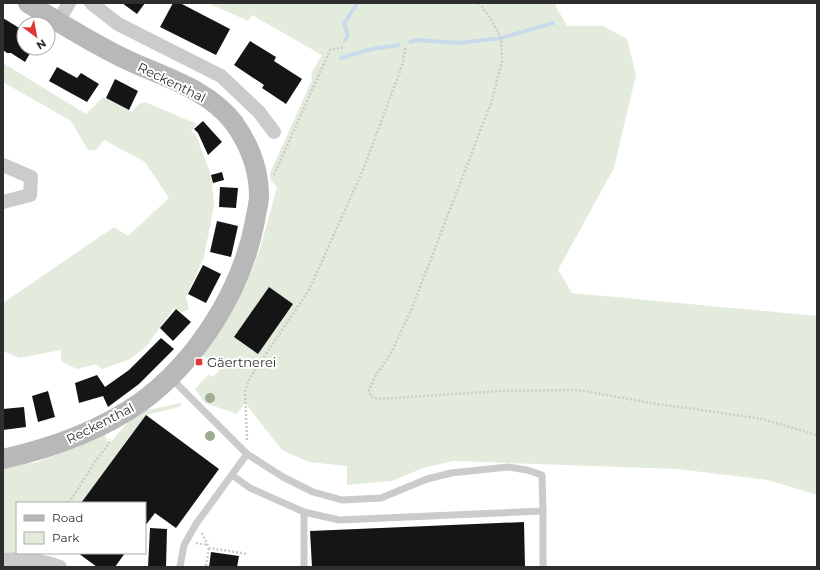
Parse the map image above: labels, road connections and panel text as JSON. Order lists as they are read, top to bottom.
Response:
{
  "streets": {
    "main road": ["Reckenthal"]
  },
  "places": {
    "transit": ["Gäertnerei"]
  },
  "legend": ["Road", "Park"],
  "north": "bottom right"
}
